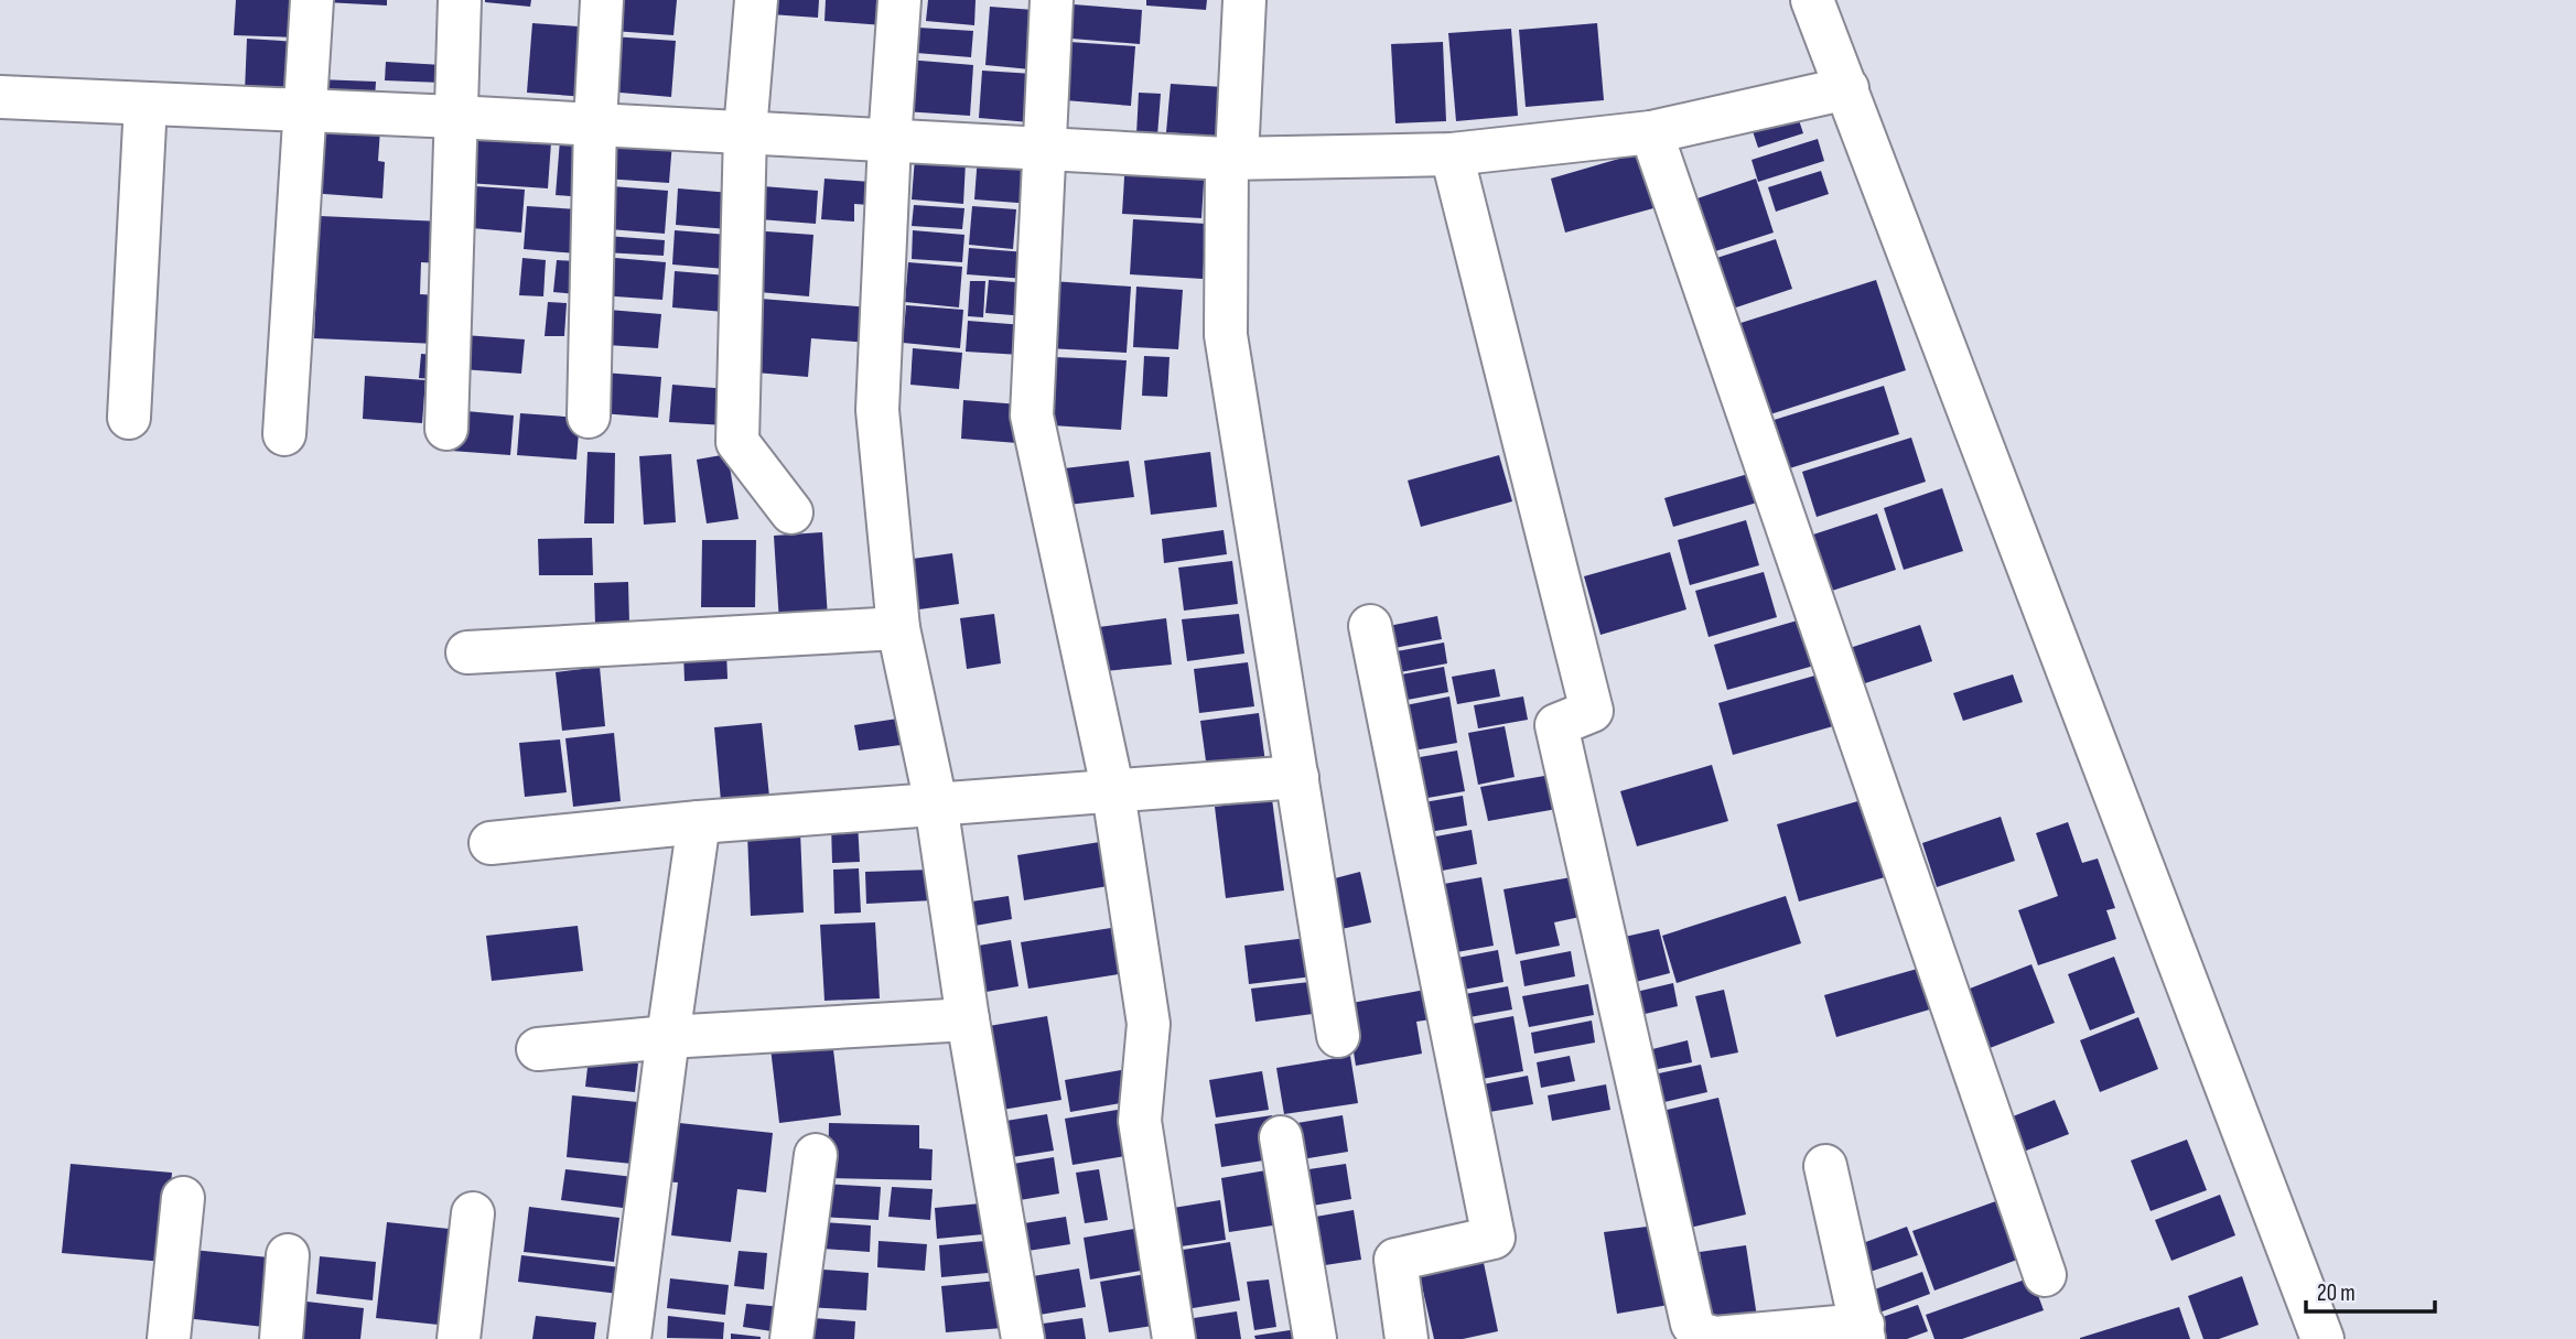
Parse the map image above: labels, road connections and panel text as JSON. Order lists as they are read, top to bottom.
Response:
{
  "scale_bar": "20 m"
}
